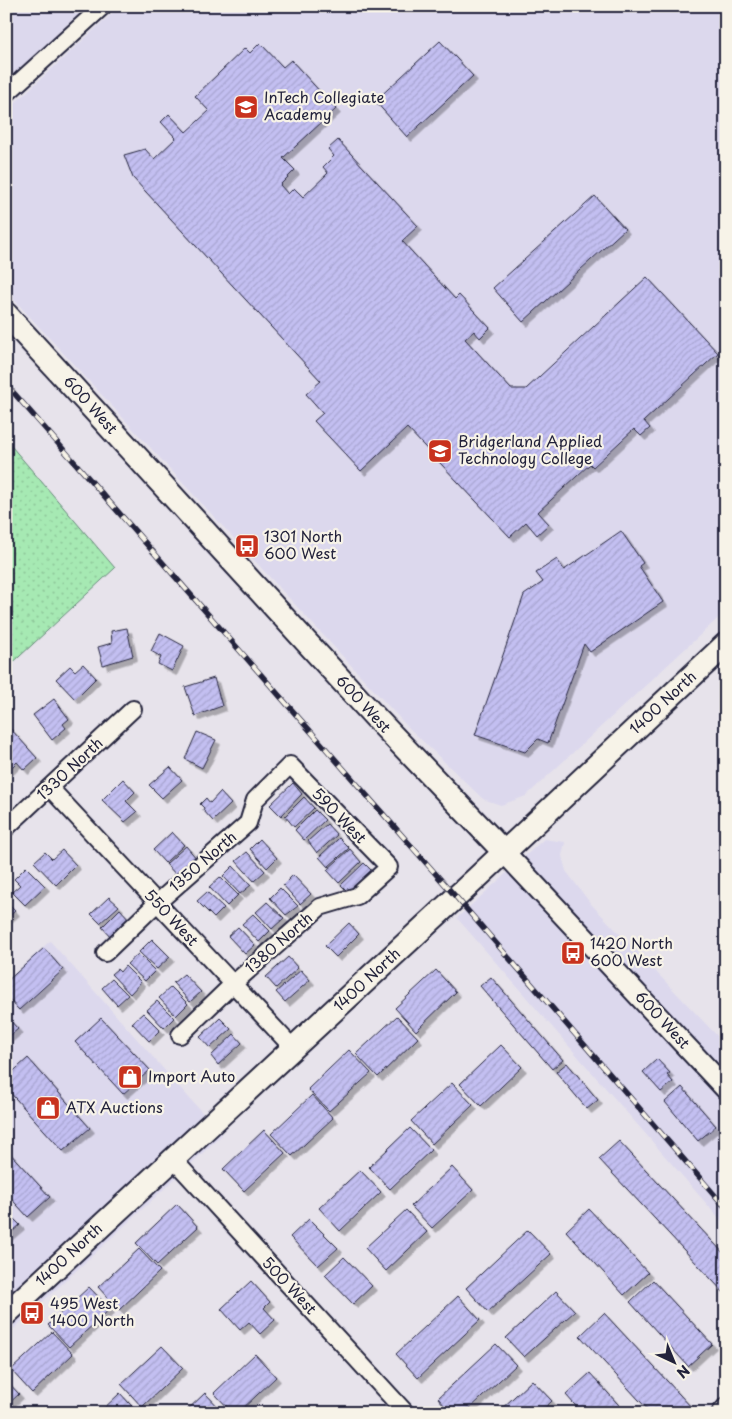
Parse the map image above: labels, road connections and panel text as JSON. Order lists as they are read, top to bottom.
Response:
{
  "streets": {
    "main road": ["600 West", "1400 North"],
    "street": [
      "1330 North",
      "590 West",
      "1350 North",
      "550 West",
      "1380 North",
      "500 West"
    ]
  },
  "crossings": [
    ["600 West", "1400 North"],
    ["1400 North", "550 West"],
    ["1400 North", "500 West"],
    ["1330 North", "550 West"],
    ["590 West", "1350 North"],
    ["590 West", "1380 North"],
    ["1350 North", "550 West"],
    ["550 West", "1380 North"]
  ],
  "places": {
    "school or university": ["InTech Collegiate Academy", "Bridgerland Applied Technology College"],
    "bus stop": ["1301 North 600 West", "1420 North 600 West", "495 West 1400 North"],
    "shop": ["Import Auto", "ATX Auctions"]
  },
  "north": "bottom right"
}
